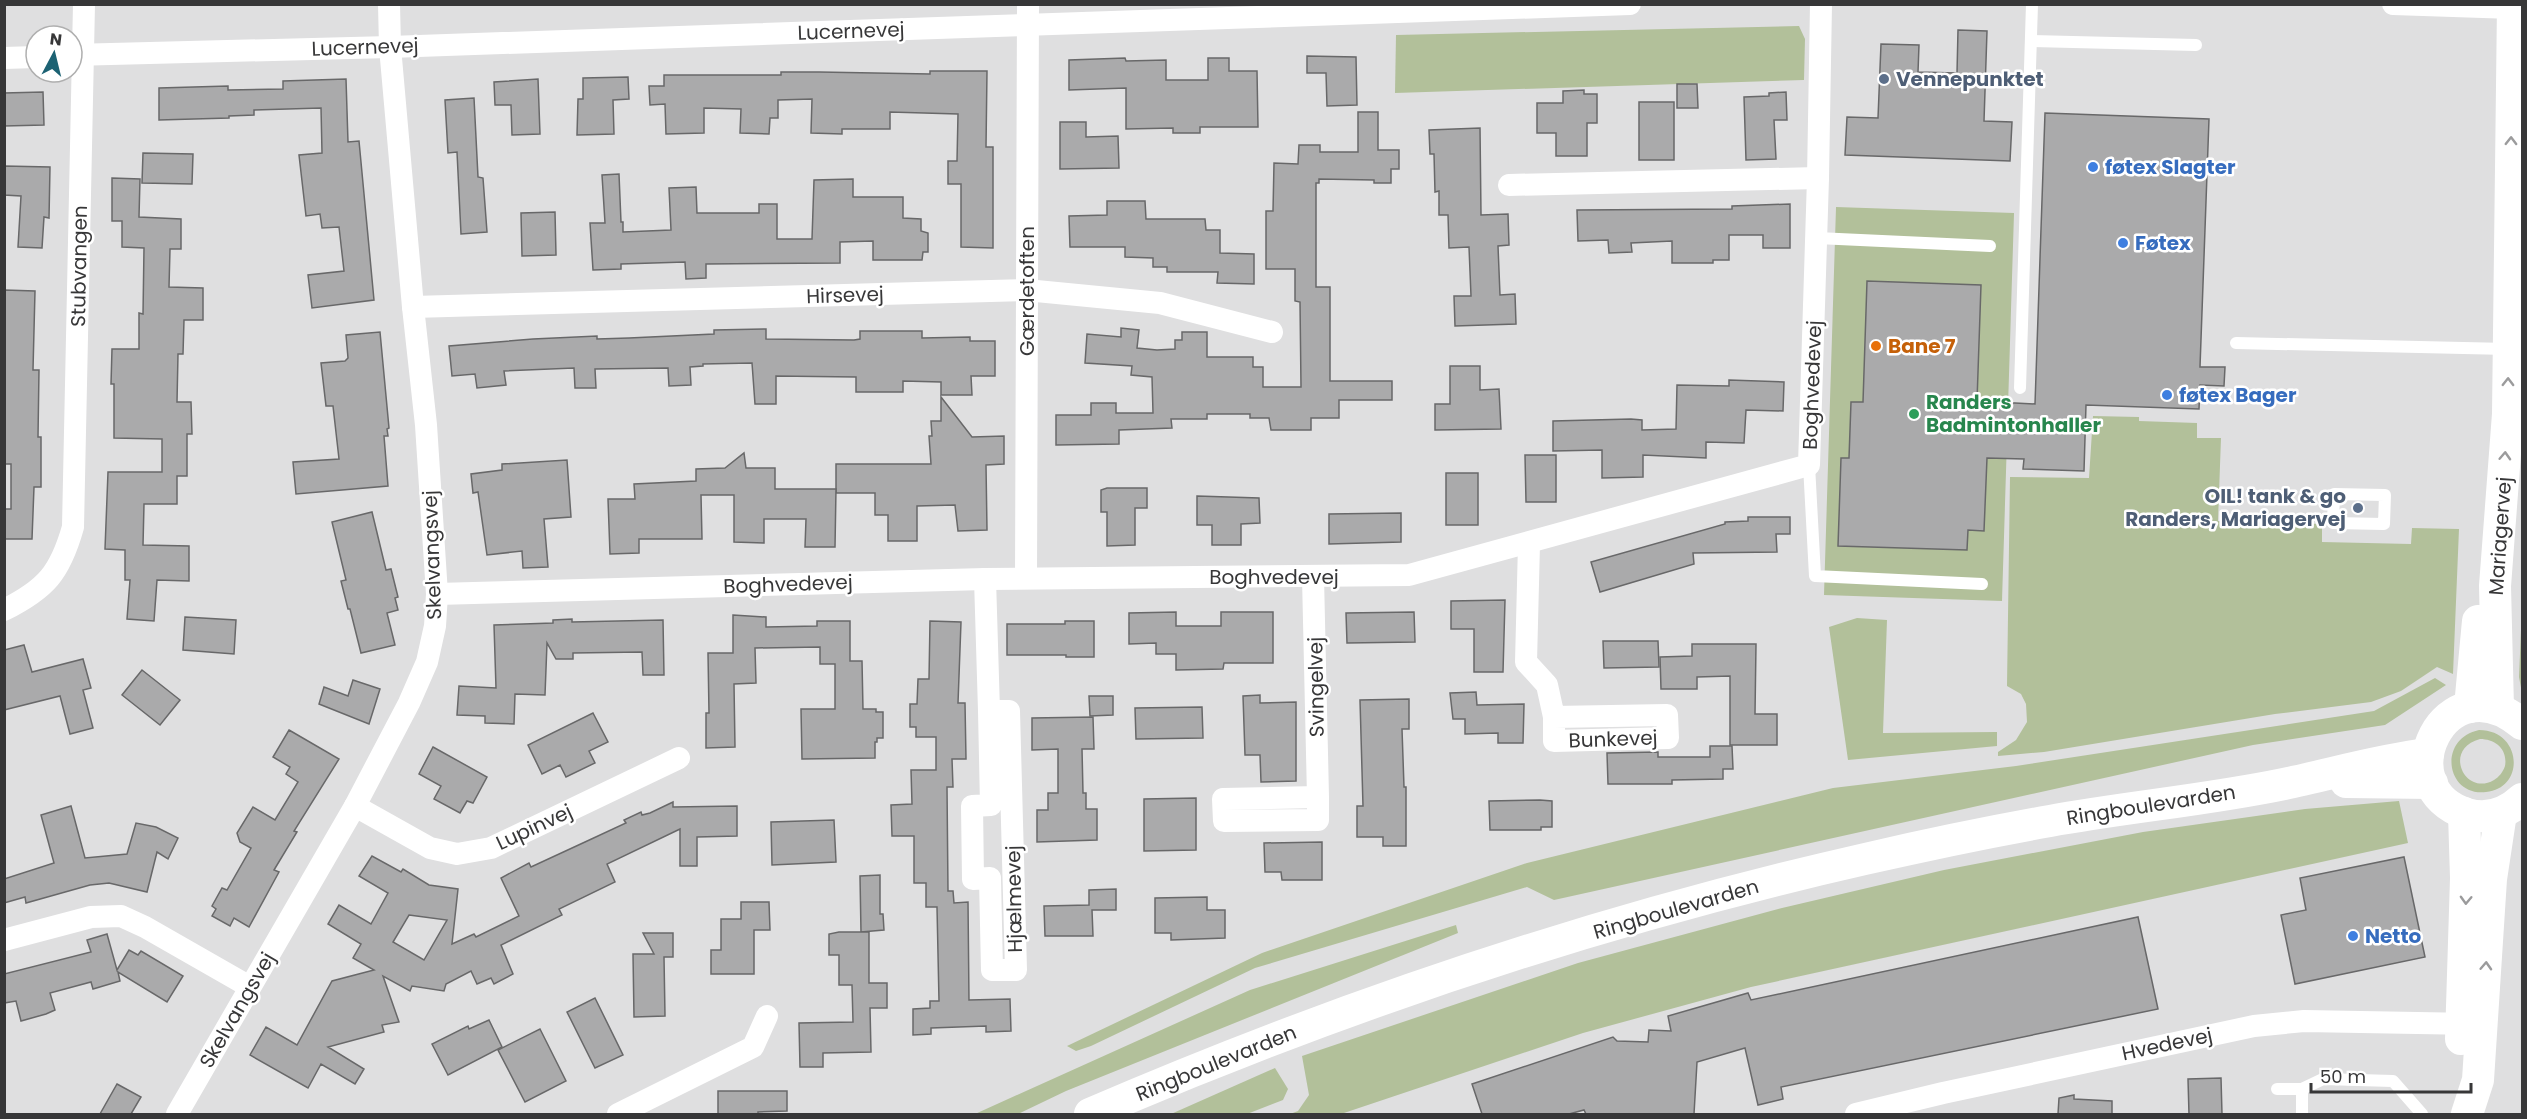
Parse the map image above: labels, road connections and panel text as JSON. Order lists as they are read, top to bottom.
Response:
{
  "streets": {
    "main road": ["Mariagervej", "Ringboulevarden"],
    "street": [
      "Lucernevej",
      "Stubvangen",
      "Gærdetoften",
      "Hirsevej",
      "Boghvedevej",
      "Skelvangsvej",
      "Svingelvej",
      "Bunkevej",
      "Lupinvej",
      "Hjælmevej",
      "Hvedevej"
    ]
  },
  "crossings": [
    ["Lucernevej", "Gærdetoften"],
    ["Lucernevej", "Skelvangsvej"],
    ["Gærdetoften", "Hirsevej"],
    ["Gærdetoften", "Boghvedevej"],
    ["Hirsevej", "Skelvangsvej"],
    ["Boghvedevej", "Skelvangsvej"],
    ["Boghvedevej", "Svingelvej"],
    ["Boghvedevej", "Bunkevej"],
    ["Boghvedevej", "Hjælmevej"],
    ["Skelvangsvej", "Lupinvej"]
  ],
  "places": [
    "Vennepunktet",
    "føtex Slagter",
    "Føtex",
    "Bane 7",
    "føtex Bager",
    "Randers Badmintonhaller",
    "OIL! tank & go Randers, Mariagervej",
    "Netto"
  ],
  "scale_bar": "50 m",
  "north": "top"
}
